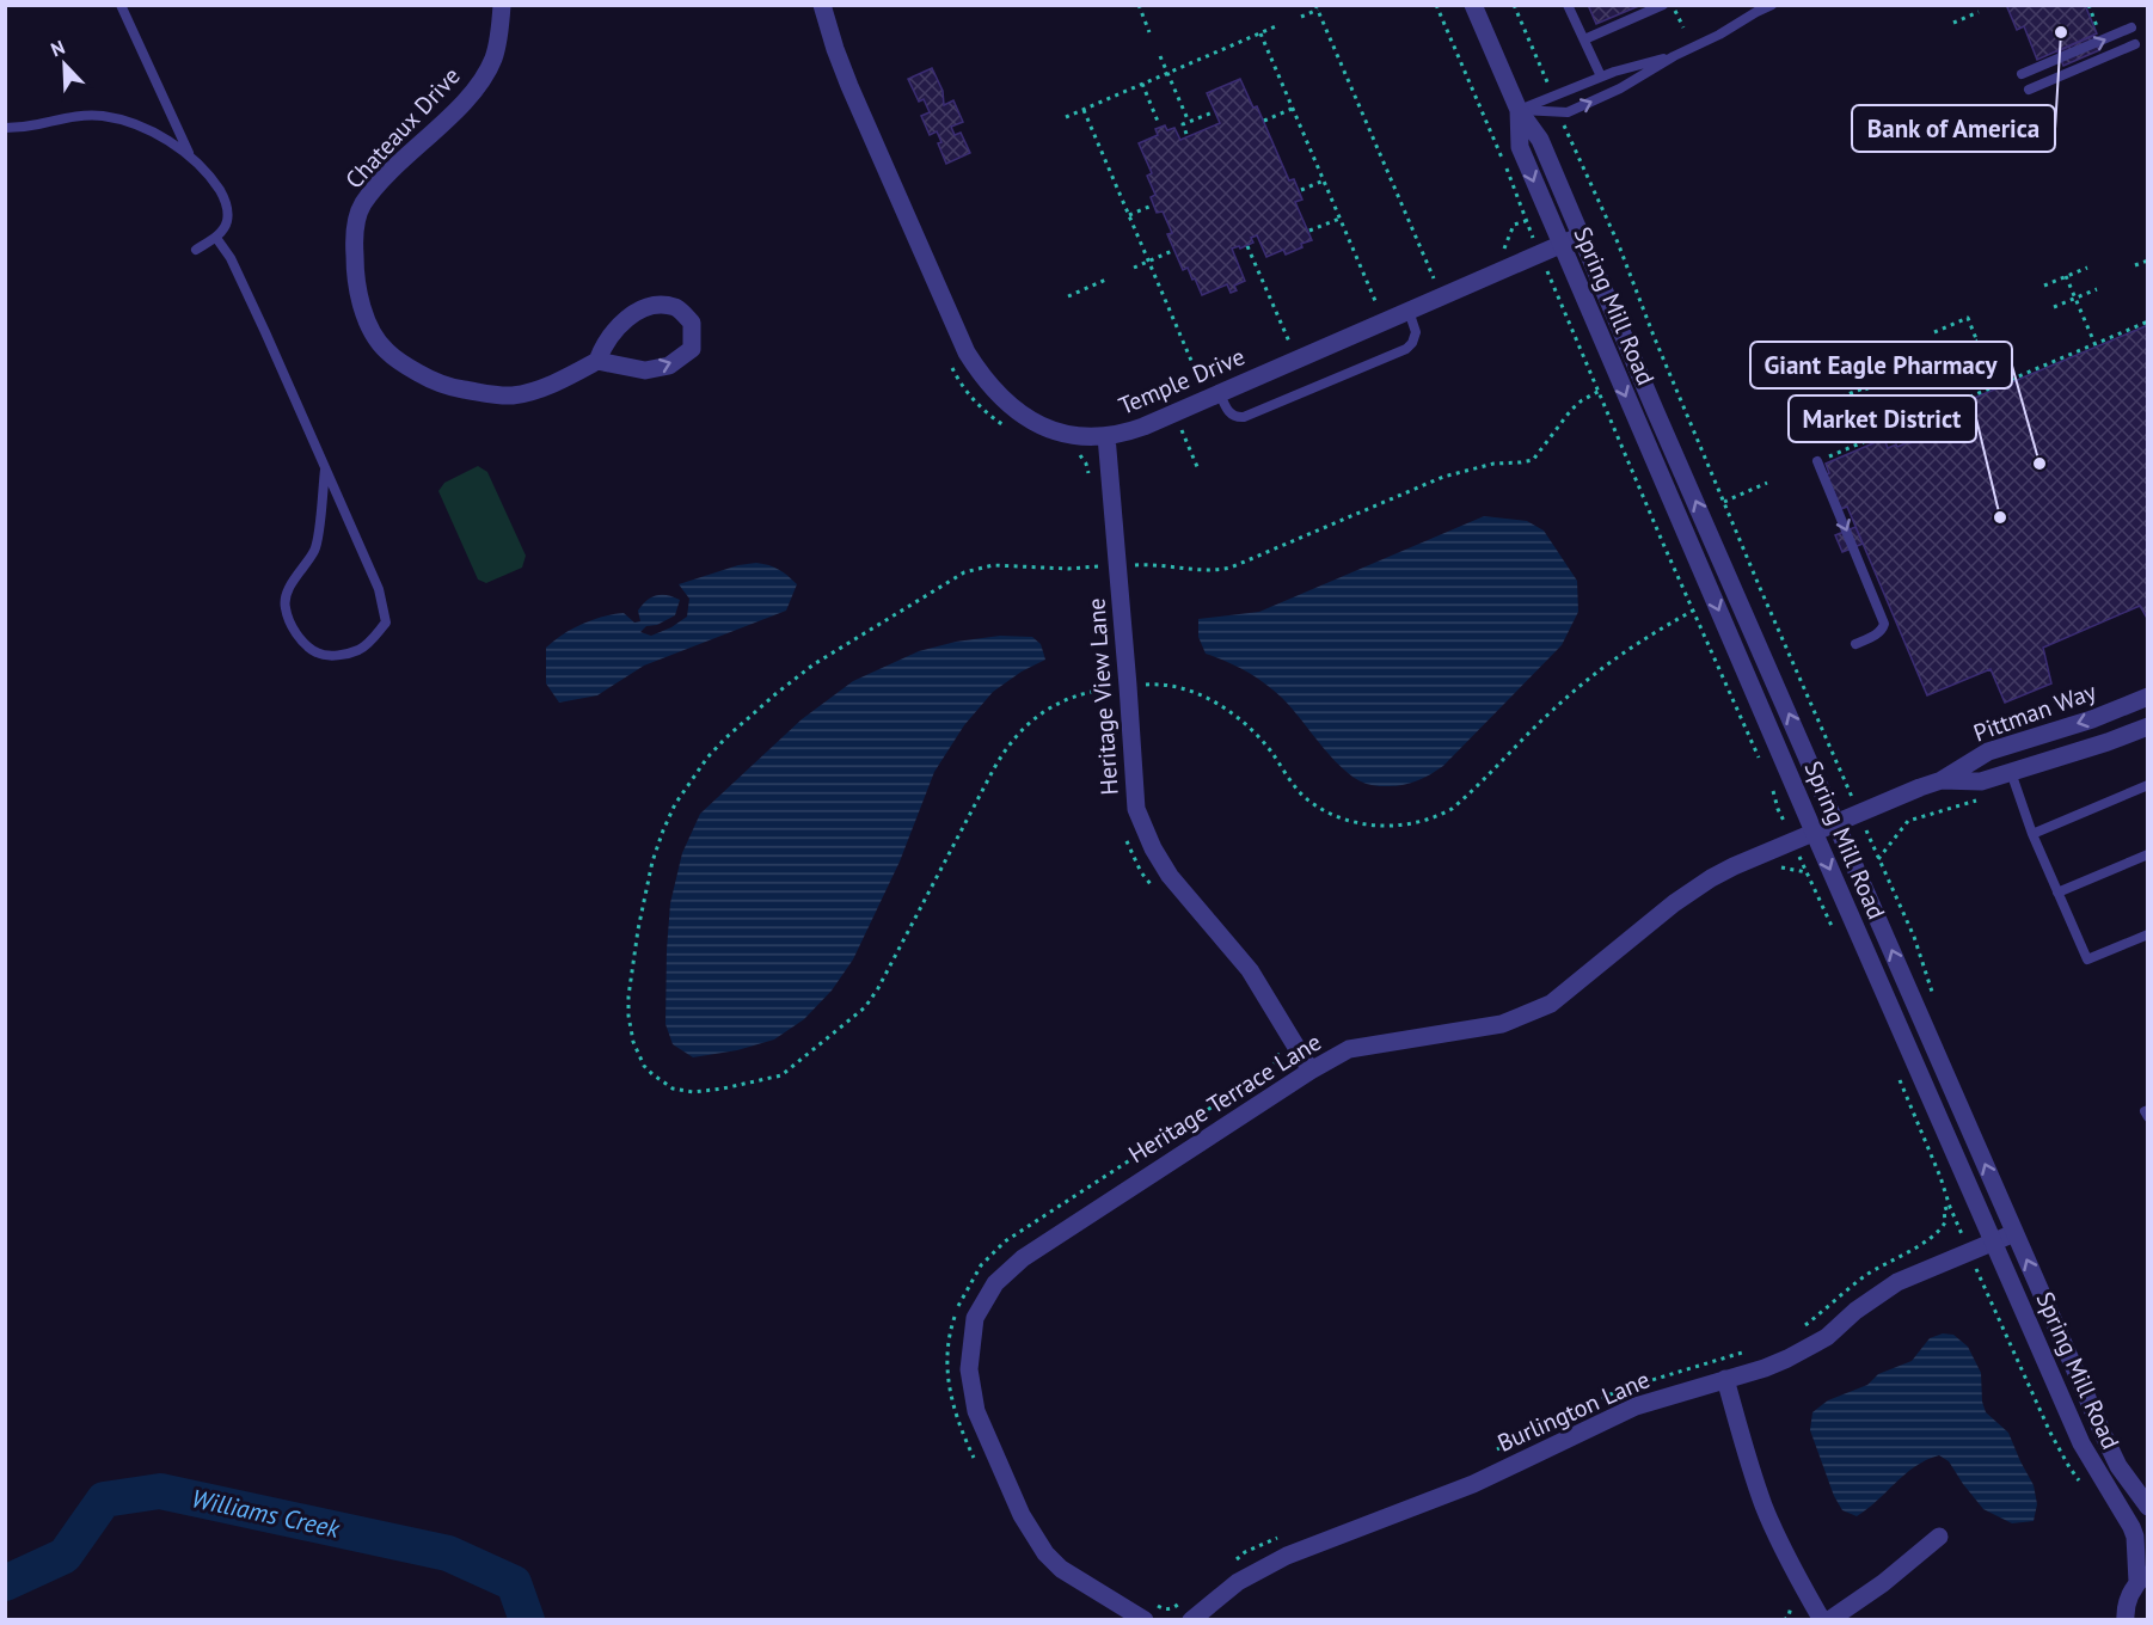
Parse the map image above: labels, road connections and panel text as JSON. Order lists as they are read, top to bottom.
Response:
{
  "streets": {
    "street": [
      "Chateaux Drive",
      "Spring Mill Road",
      "Temple Drive",
      "Heritage View Lane",
      "Pittman Way",
      "Heritage Terrace Lane",
      "Burlington Lane"
    ]
  },
  "crossings": [
    ["Spring Mill Road", "Temple Drive"],
    ["Spring Mill Road", "Pittman Way"],
    ["Spring Mill Road", "Heritage Terrace Lane"],
    ["Spring Mill Road", "Burlington Lane"],
    ["Temple Drive", "Heritage View Lane"],
    ["Heritage View Lane", "Heritage Terrace Lane"],
    ["Pittman Way", "Heritage Terrace Lane"]
  ],
  "water": ["Williams Creek"],
  "places": ["Bank of America", "Giant Eagle Pharmacy", "Market District"],
  "north": "top left"
}
